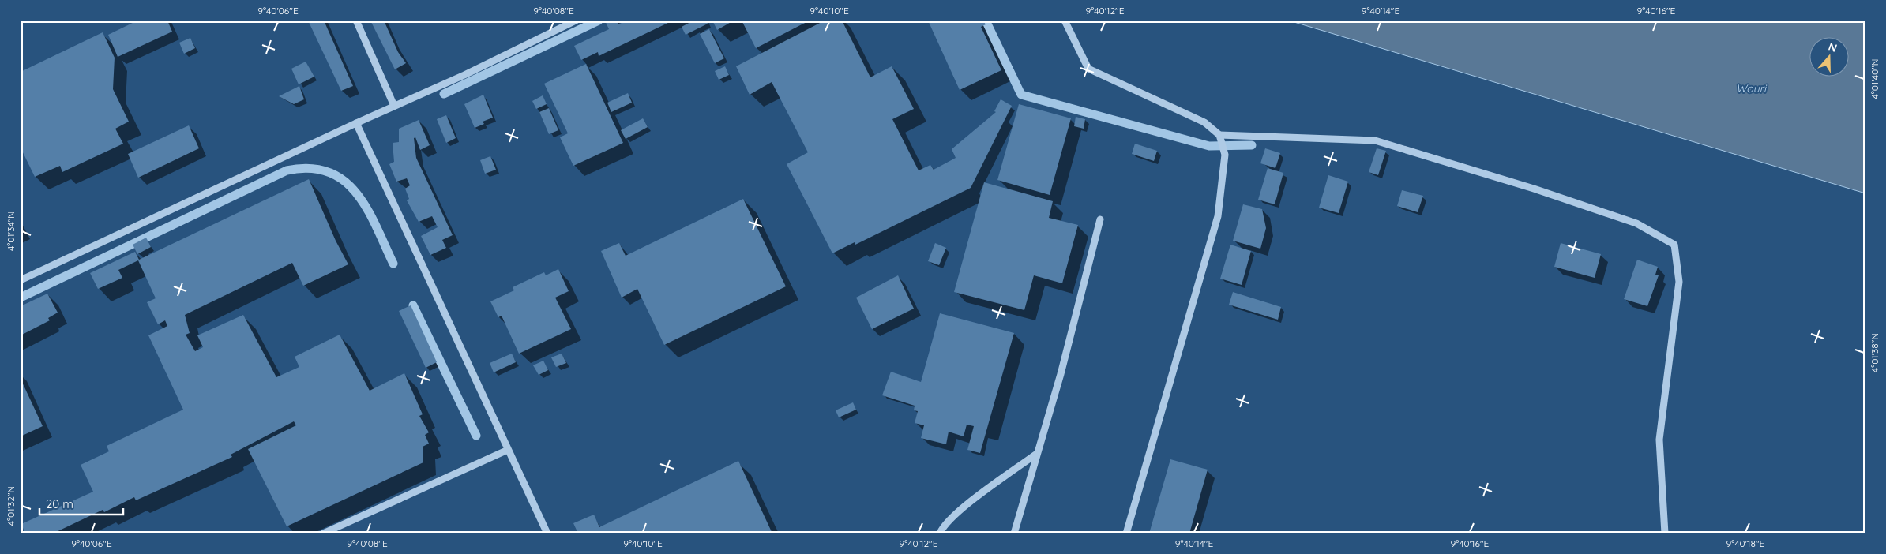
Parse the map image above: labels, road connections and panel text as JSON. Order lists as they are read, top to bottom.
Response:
{
  "water": ["Wouri"],
  "scale_bar": "20 m",
  "north": "top",
  "coordinates": [
    "9°40'06\"E",
    "9°40'08\"E",
    "9°40'10\"E",
    "9°40'12\"E",
    "9°40'14\"E",
    "9°40'16\"E",
    "4°01'40\"N",
    "4°01'34\"N",
    "4°01'38\"N",
    "4°01'32\"N",
    "9°40'18\"E"
  ]
}
